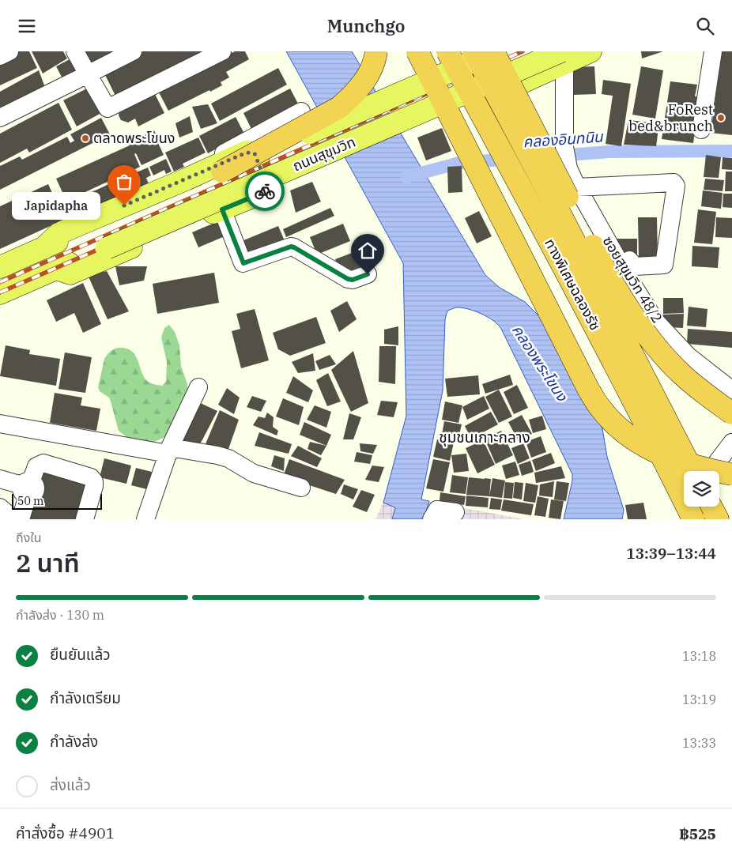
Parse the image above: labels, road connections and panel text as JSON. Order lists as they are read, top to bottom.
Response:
{
  "streets": {
    "highway": ["ทางพิเศษฉลองรัช"],
    "main road": ["ถนนสุขุมวิท"],
    "street": ["ซอยสุขุมวิท 48/2"]
  },
  "crossings": [
    ["ถนนสุขุมวิท", "ซอยสุขุมวิท 48/2"]
  ],
  "districts": ["ชุมชนเกาะกลาง"],
  "water": ["คลองอินทนิน", "คลองพระโขนง"],
  "places": ["FoRest bed&brunch", "ตลาดพระโขนง", "Japidapha"],
  "scale_bar": "50 m",
  "page": {
    "header": "Munchgo",
    "bubble": "Japidapha",
    "scale": "50 m",
    "heading": ["2 นาที", "ถึงใน", "13:39–13:44"],
    "panel": ["คำสั่งซื้อ #4901", "฿525"],
    "bar": "กำลังส่ง · 130 m",
    "list": [
      ["ยืนยันแล้ว", "13:18"],
      ["กำลังเตรียม", "13:19"],
      ["กำลังส่ง", "13:33"],
      "ส่งแล้ว"
    ]
  }
}
